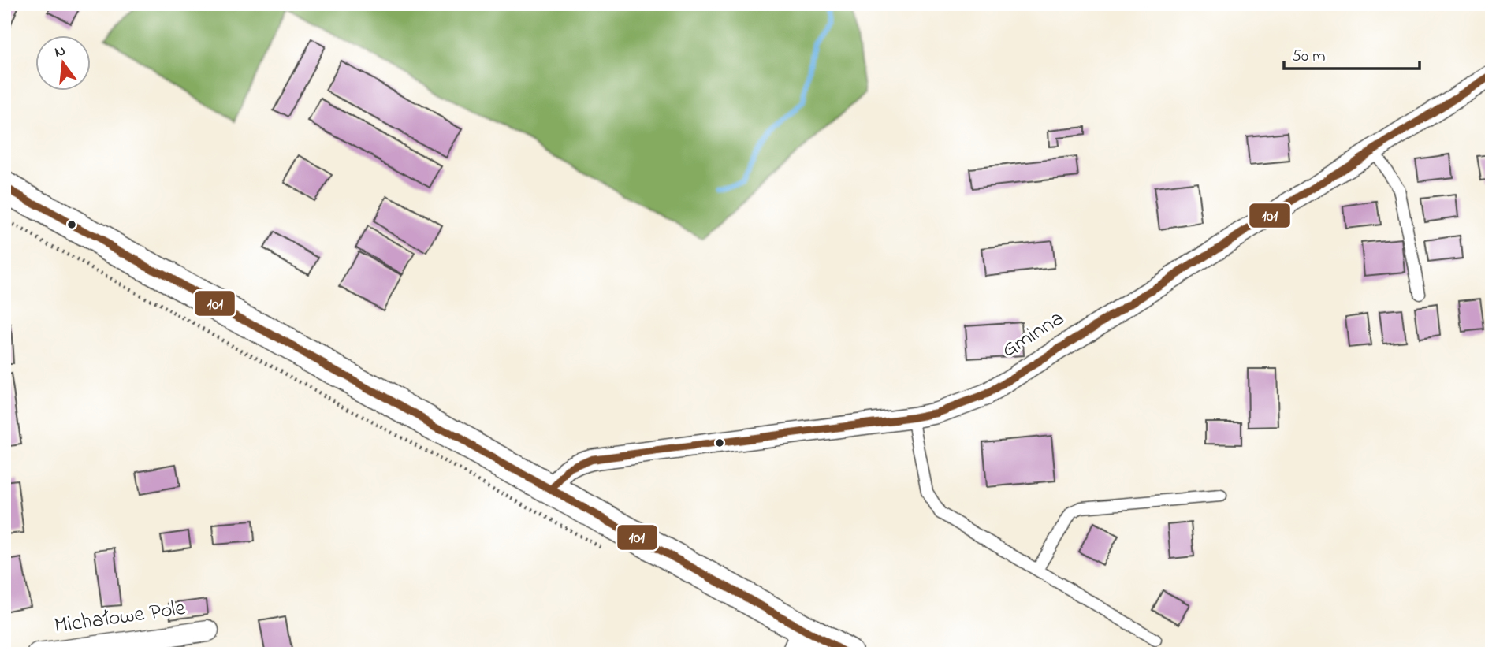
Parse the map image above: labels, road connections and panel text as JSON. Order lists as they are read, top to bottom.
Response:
{
  "streets": {
    "street": ["Gminna", "Michałowe Pole"]
  },
  "lines": ["transit line 101"],
  "scale_bar": "50 m",
  "north": "top"
}
